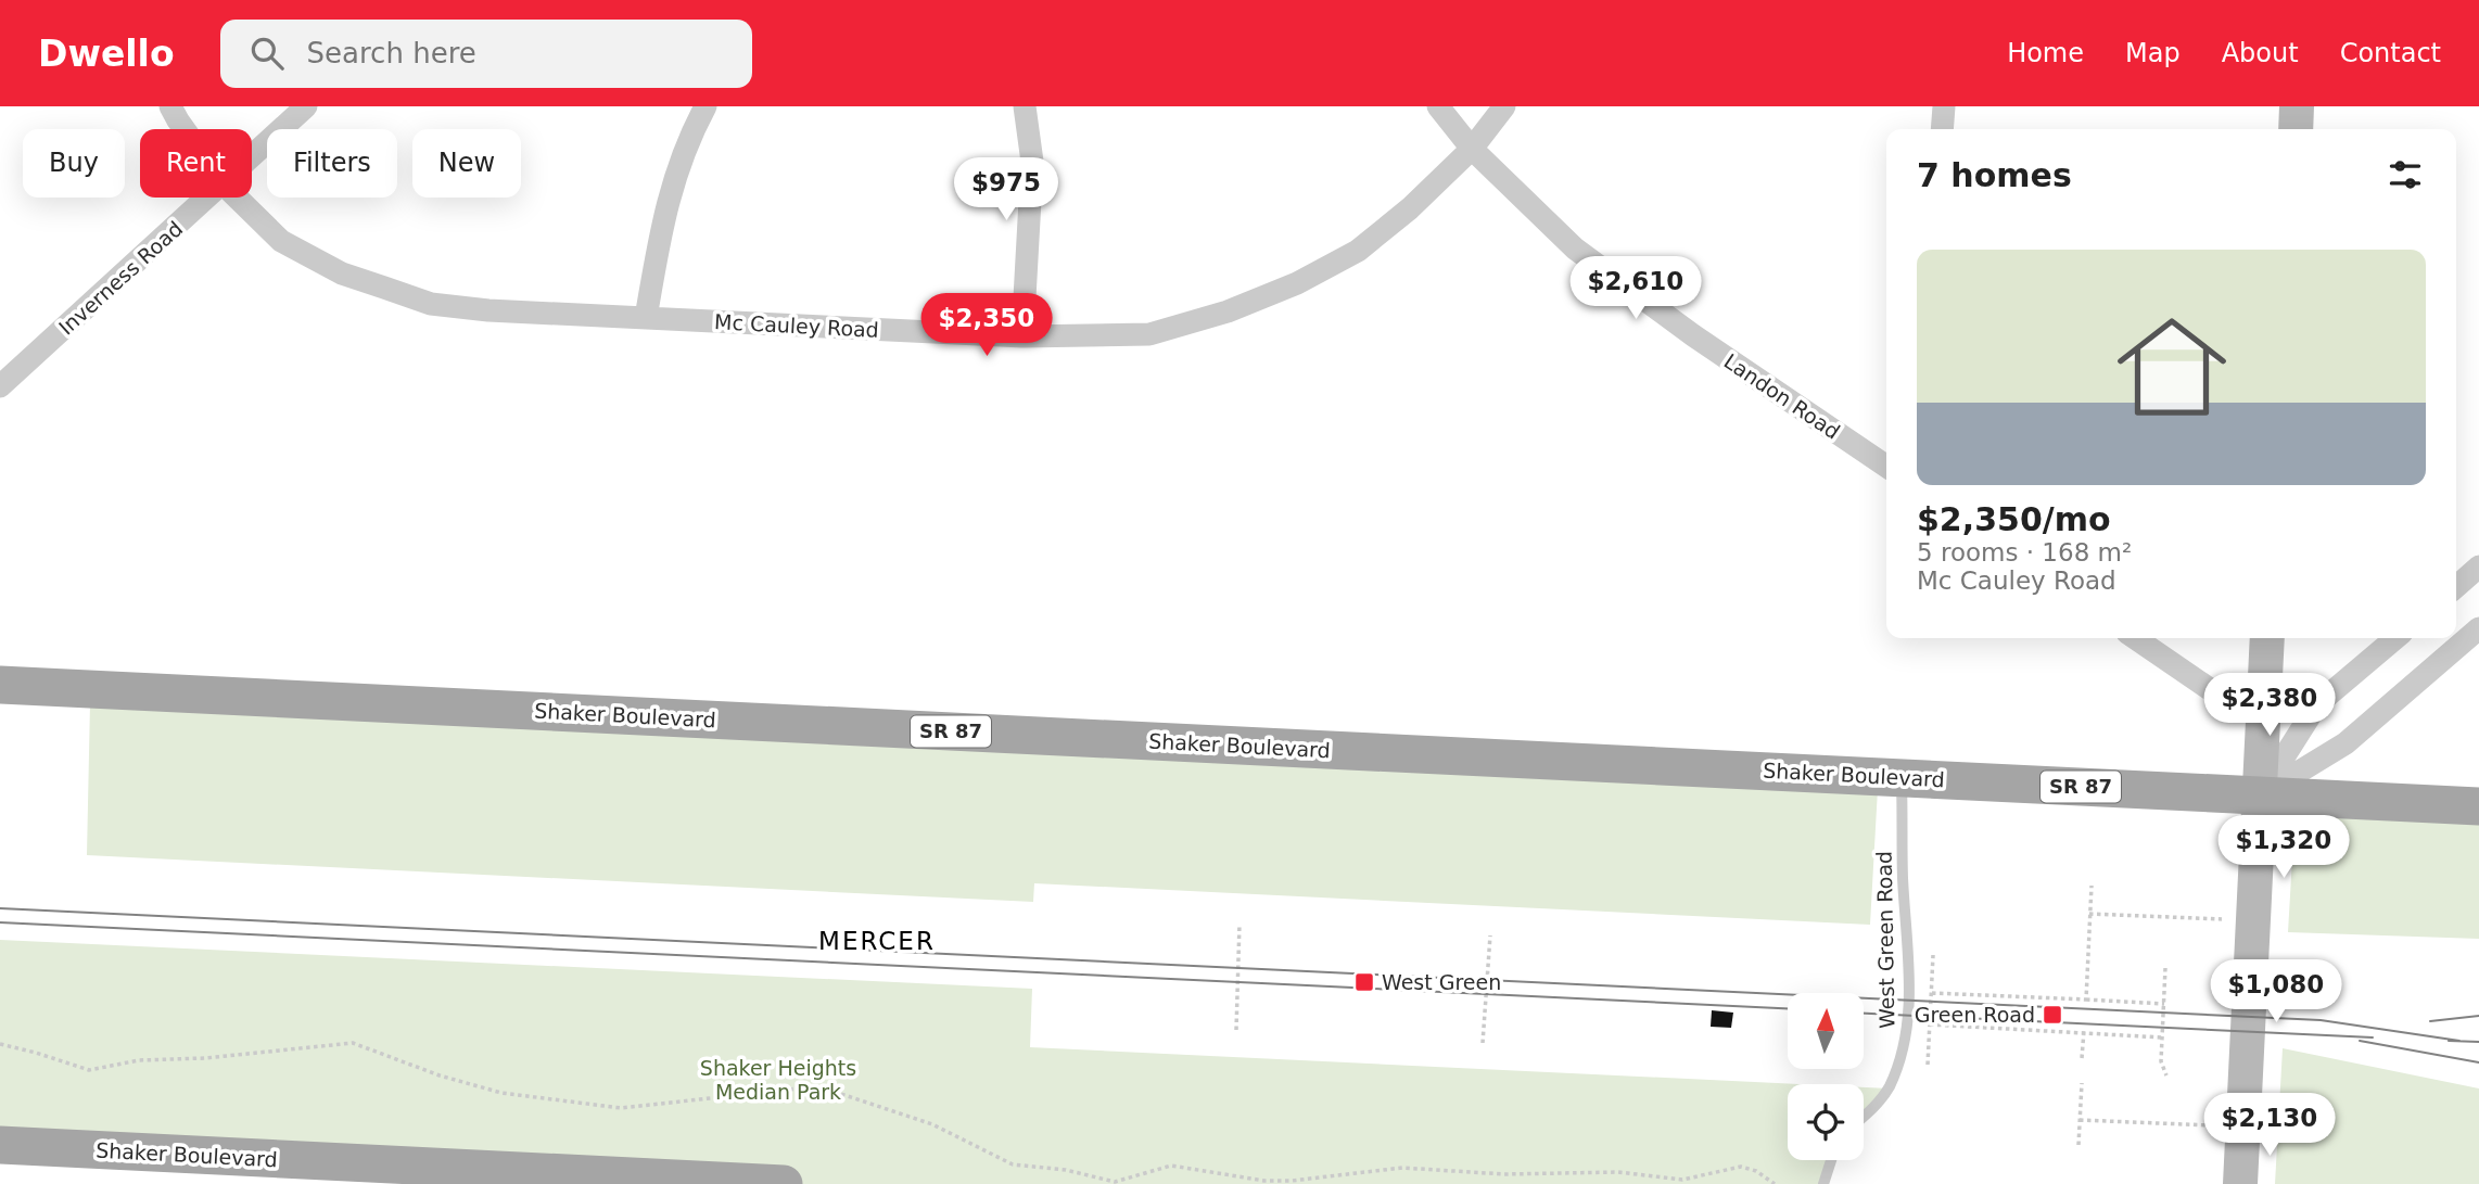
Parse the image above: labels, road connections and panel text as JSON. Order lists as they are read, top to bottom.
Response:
{
  "streets": {
    "main road": ["Shaker Boulevard", "SR 87"],
    "street": ["Inverness Road", "Mc Cauley Road", "Landon Road"],
    "lane": ["West Green Road"]
  },
  "crossings": [
    ["Mc Cauley Road", "Landon Road"],
    ["Shaker Boulevard", "West Green Road"]
  ],
  "districts": ["MERCER"],
  "parks": ["Shaker Heights Median Park"],
  "places": {
    "transit": ["West Green", "Green Road"]
  },
  "north": "top",
  "page": {
    "header": "Dwello",
    "search": "Search here",
    "nav": [
      "Home",
      "Map",
      "About",
      "Contact"
    ],
    "chip": [
      "Buy",
      "Rent",
      "Filters",
      "New"
    ],
    "heading": "7 homes",
    "price": [
      "$975",
      "$2,610",
      "$2,350",
      "$2,380",
      "$1,320",
      "$1,080",
      "$2,130"
    ],
    "list": [
      {
        "name": "$2,350/mo",
        "note": "5 rooms · 168 m² · Mc Cauley Road"
      }
    ]
  }
}
